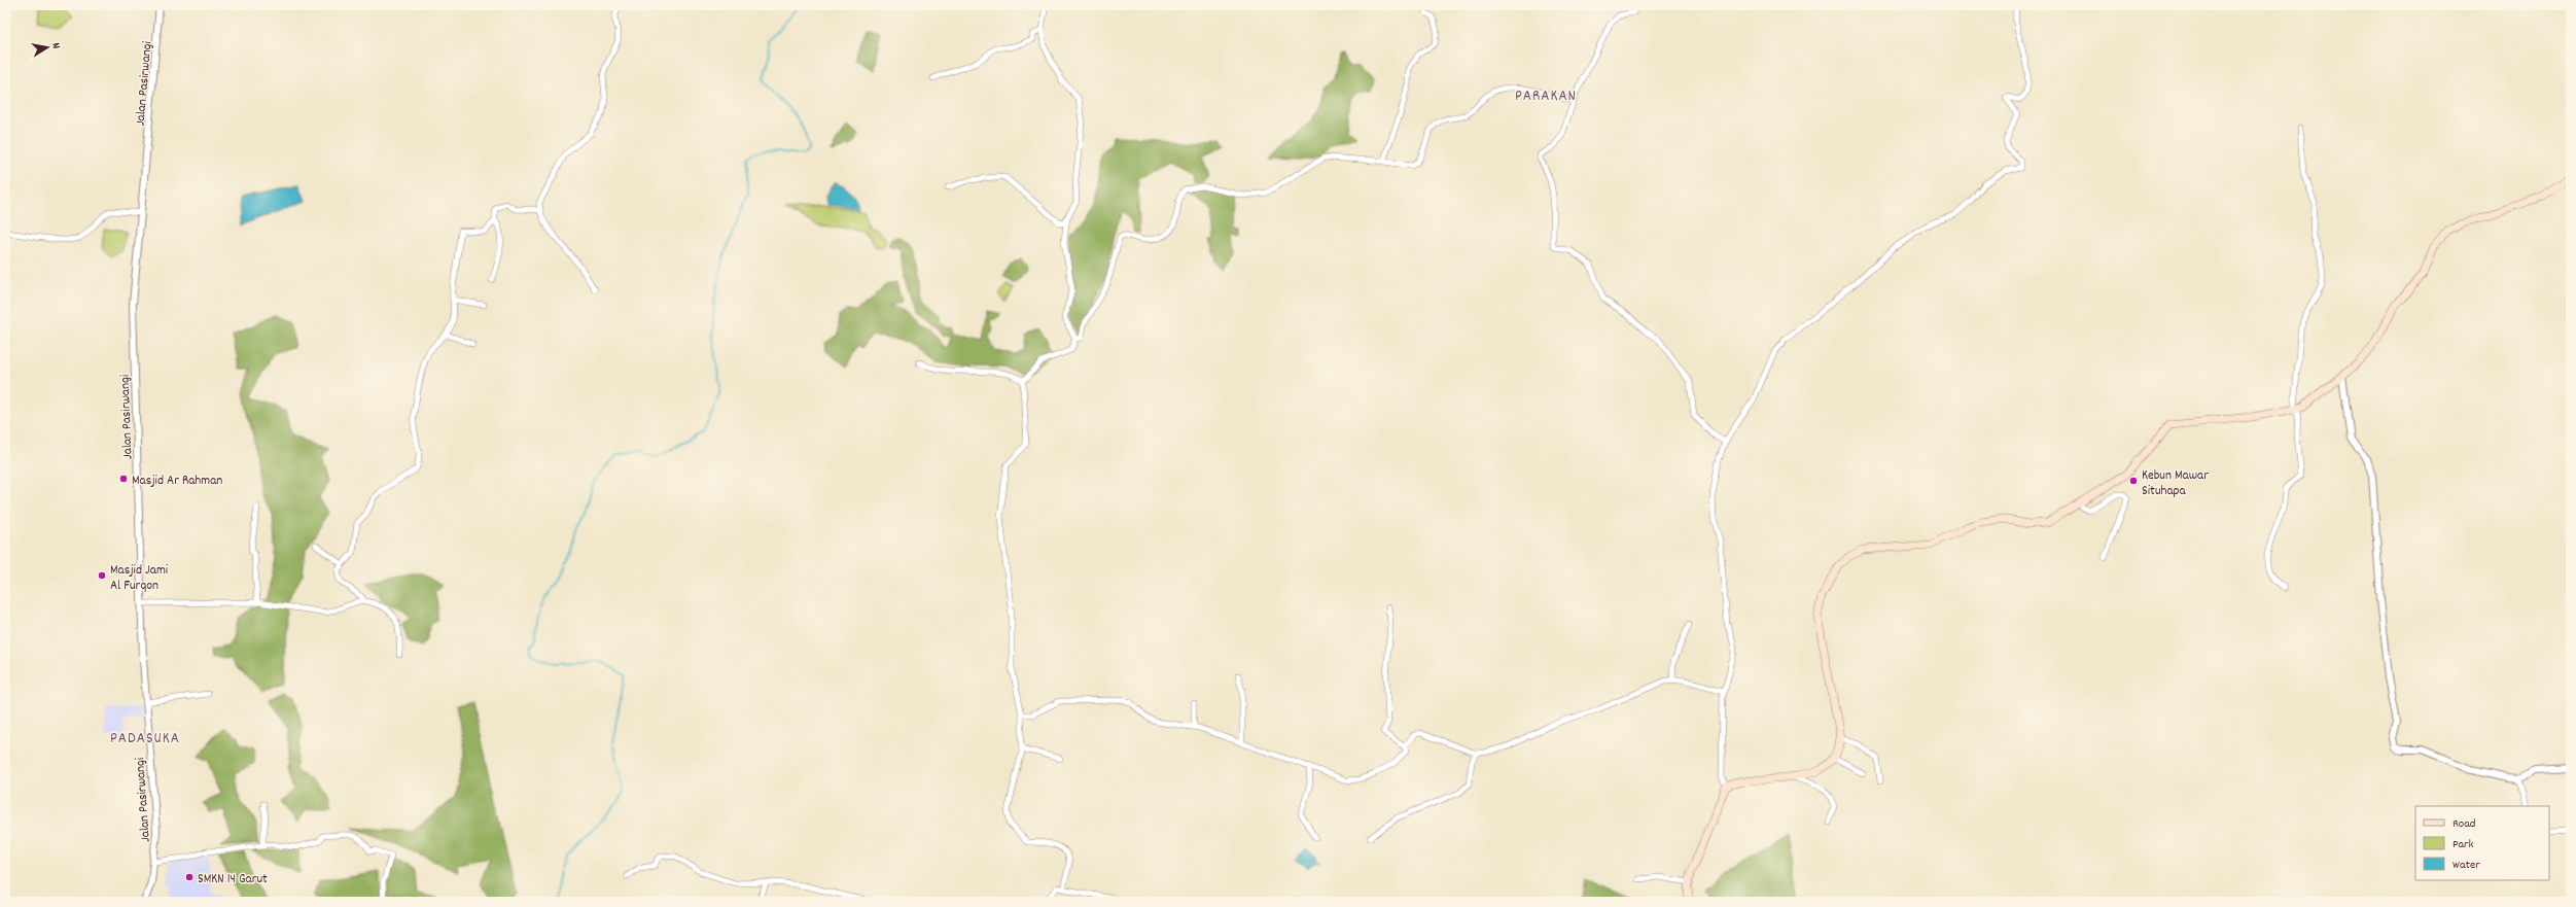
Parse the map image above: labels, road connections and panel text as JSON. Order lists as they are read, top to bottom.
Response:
{
  "streets": {
    "street": ["Jalan Pasirwangi"]
  },
  "districts": ["PARAKAN", "PADASUKA"],
  "places": [
    "Masjid Ar Rahman",
    "Kebun Mawar Situhapa",
    "Masjid Jami Al Furqon",
    "SMKN 14 Garut"
  ],
  "legend": ["Road", "Park", "Water"],
  "north": "right"
}
